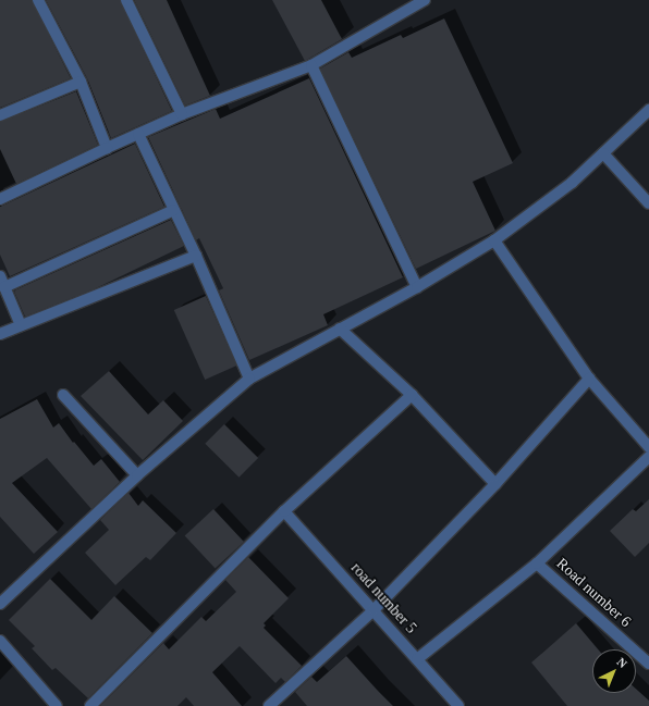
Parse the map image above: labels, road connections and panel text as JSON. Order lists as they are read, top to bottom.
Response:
{
  "streets": {
    "street": ["Road number 6", "road number 5"]
  },
  "north": "top right"
}
